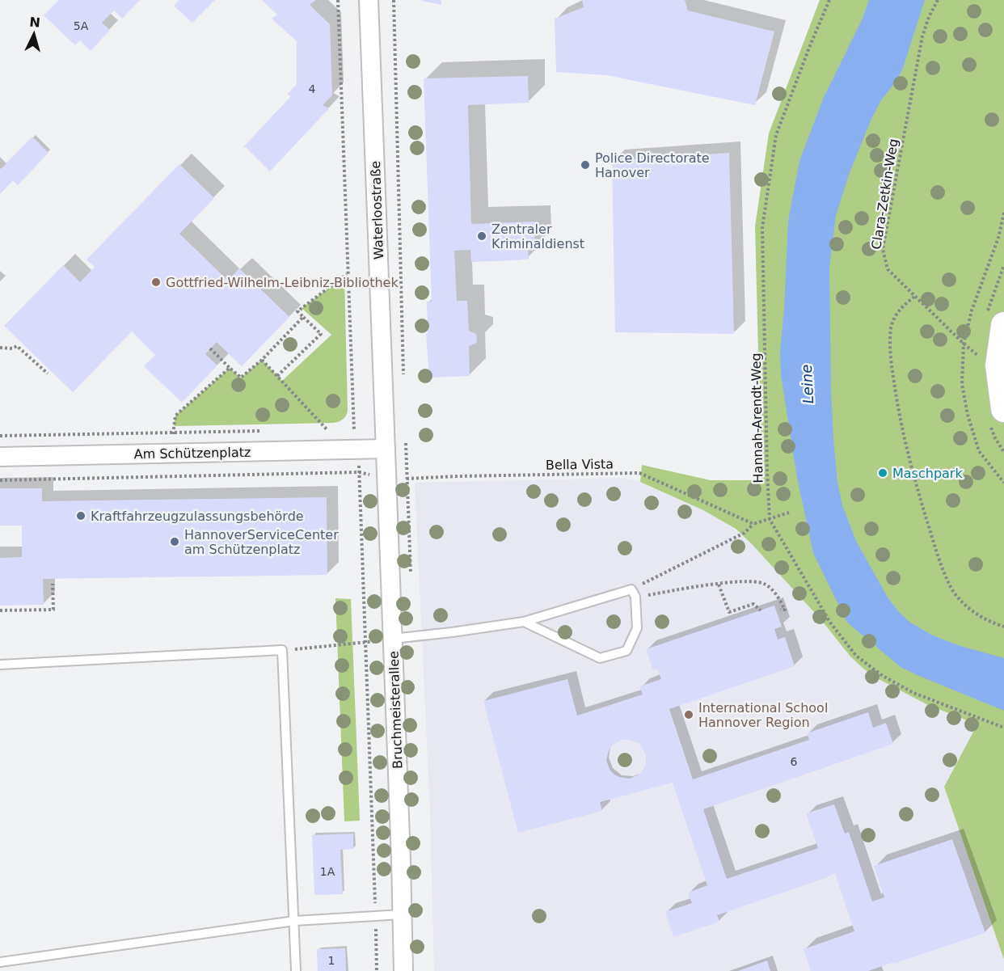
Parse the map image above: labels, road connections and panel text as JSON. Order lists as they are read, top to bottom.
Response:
{
  "streets": {
    "street": ["Waterloostraße", "Am Schützenplatz", "Bruchmeisterallee"],
    "path": ["Clara-Zetkin-Weg", "Hannah-Arendt-Weg", "Bella Vista"]
  },
  "crossings": [
    ["Waterloostraße", "Am Schützenplatz"],
    ["Waterloostraße", "Bruchmeisterallee"],
    ["Am Schützenplatz", "Bruchmeisterallee"],
    ["Bella Vista", "Bruchmeisterallee"]
  ],
  "water": ["Leine"],
  "places": [
    "Police Directorate Hanover",
    "Zentraler Kriminaldienst",
    "Gottfried-Wilhelm-Leibniz-Bibliothek",
    "Maschpark",
    "Kraftfahrzeugzulassungsbehörde",
    "HannoverServiceCenter am Schützenplatz",
    "International School Hannover Region"
  ],
  "house_numbers": [
    "5A",
    "4",
    "6",
    "1A",
    "1"
  ],
  "north": "top"
}
